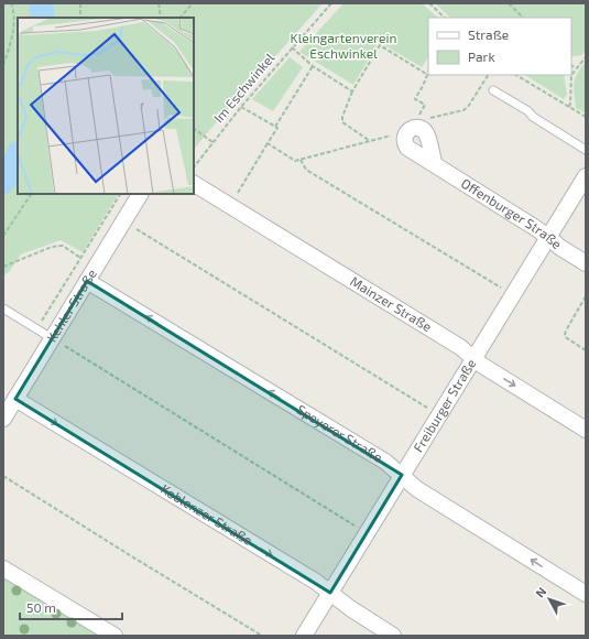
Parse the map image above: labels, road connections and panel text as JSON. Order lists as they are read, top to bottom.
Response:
{
  "streets": {
    "street": [
      "Offenburger Straße",
      "Mainzer Straße",
      "Kehler Straße",
      "Freiburger Straße",
      "Speyerer Straße",
      "Koblenzer Straße"
    ],
    "path": ["Im Eschwinkel"]
  },
  "crossings": [
    ["Offenburger Straße", "Freiburger Straße"],
    ["Mainzer Straße", "Freiburger Straße"],
    ["Kehler Straße", "Speyerer Straße"],
    ["Kehler Straße", "Koblenzer Straße"],
    ["Freiburger Straße", "Speyerer Straße"],
    ["Freiburger Straße", "Koblenzer Straße"]
  ],
  "one_way": ["Speyerer Straße", "Koblenzer Straße"],
  "parks": ["Kleingartenverein Eschwinkel"],
  "legend": ["Straße", "Park"],
  "scale_bar": "50 m",
  "north": "top left"
}
